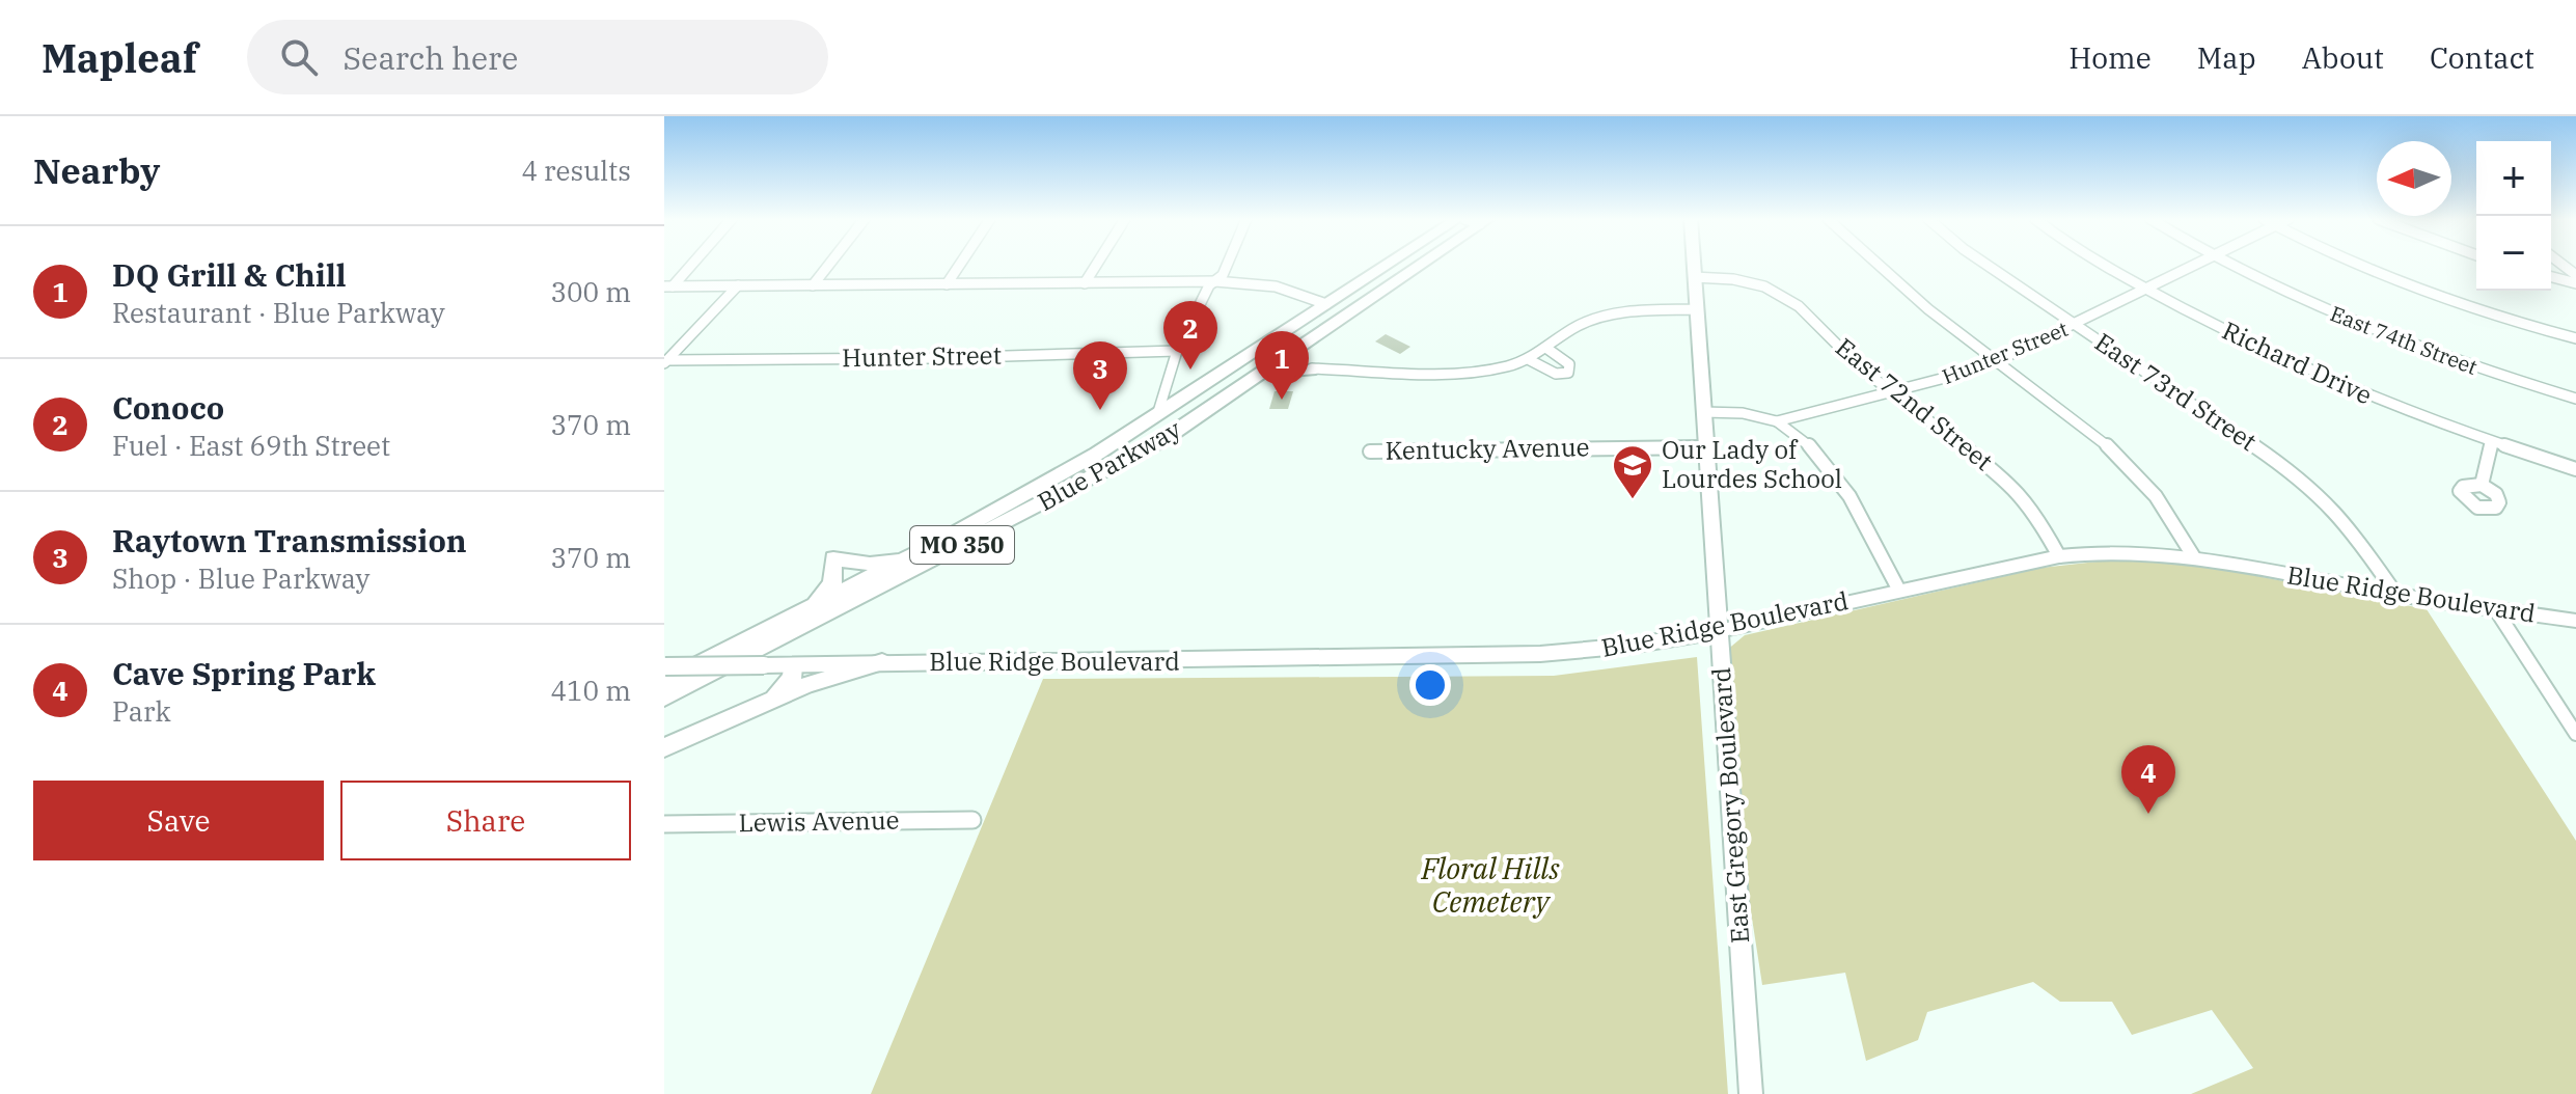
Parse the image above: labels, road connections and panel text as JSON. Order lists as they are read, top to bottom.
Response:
{
  "streets": {
    "highway": ["Blue Parkway", "MO 350"],
    "main road": ["Blue Ridge Boulevard", "East Gregory Boulevard"],
    "street": [
      "East 74th Street",
      "Hunter Street",
      "Richard Drive",
      "East 73rd Street",
      "East 72nd Street",
      "Kentucky Avenue",
      "Lewis Avenue"
    ]
  },
  "crossings": [
    ["Hunter Street", "Richard Drive"],
    ["Hunter Street", "East 73rd Street"],
    ["Hunter Street", "East 72nd Street"],
    ["Hunter Street", "East Gregory Boulevard"],
    ["East 73rd Street", "Blue Ridge Boulevard"],
    ["East 72nd Street", "Blue Ridge Boulevard"],
    ["East 72nd Street", "East Gregory Boulevard"],
    ["Kentucky Avenue", "East Gregory Boulevard"],
    ["Blue Ridge Boulevard", "East Gregory Boulevard"]
  ],
  "parks": ["Floral Hills Cemetery"],
  "places": {
    "school or university": ["Our Lady of Lourdes School"]
  },
  "north": "left",
  "page": {
    "header": "Mapleaf",
    "search": "Search here",
    "nav": [
      "Home",
      "Map",
      "About",
      "Contact"
    ],
    "heading": ["Nearby", "4 results"],
    "map_buttons": ["+", "−"],
    "list": [
      {
        "mark": "1",
        "name": "DQ Grill & Chill",
        "note": "Restaurant · Blue Parkway",
        "value": "300 m"
      },
      {
        "mark": "2",
        "name": "Conoco",
        "note": "Fuel · East 69th Street",
        "value": "370 m"
      },
      {
        "mark": "3",
        "name": "Raytown Transmission",
        "note": "Shop · Blue Parkway",
        "value": "370 m"
      },
      {
        "mark": "4",
        "name": "Cave Spring Park",
        "note": "Park",
        "value": "410 m"
      }
    ],
    "pins": [
      "2",
      "1",
      "3",
      "4"
    ],
    "buttons": ["Save", "Share"]
  }
}
